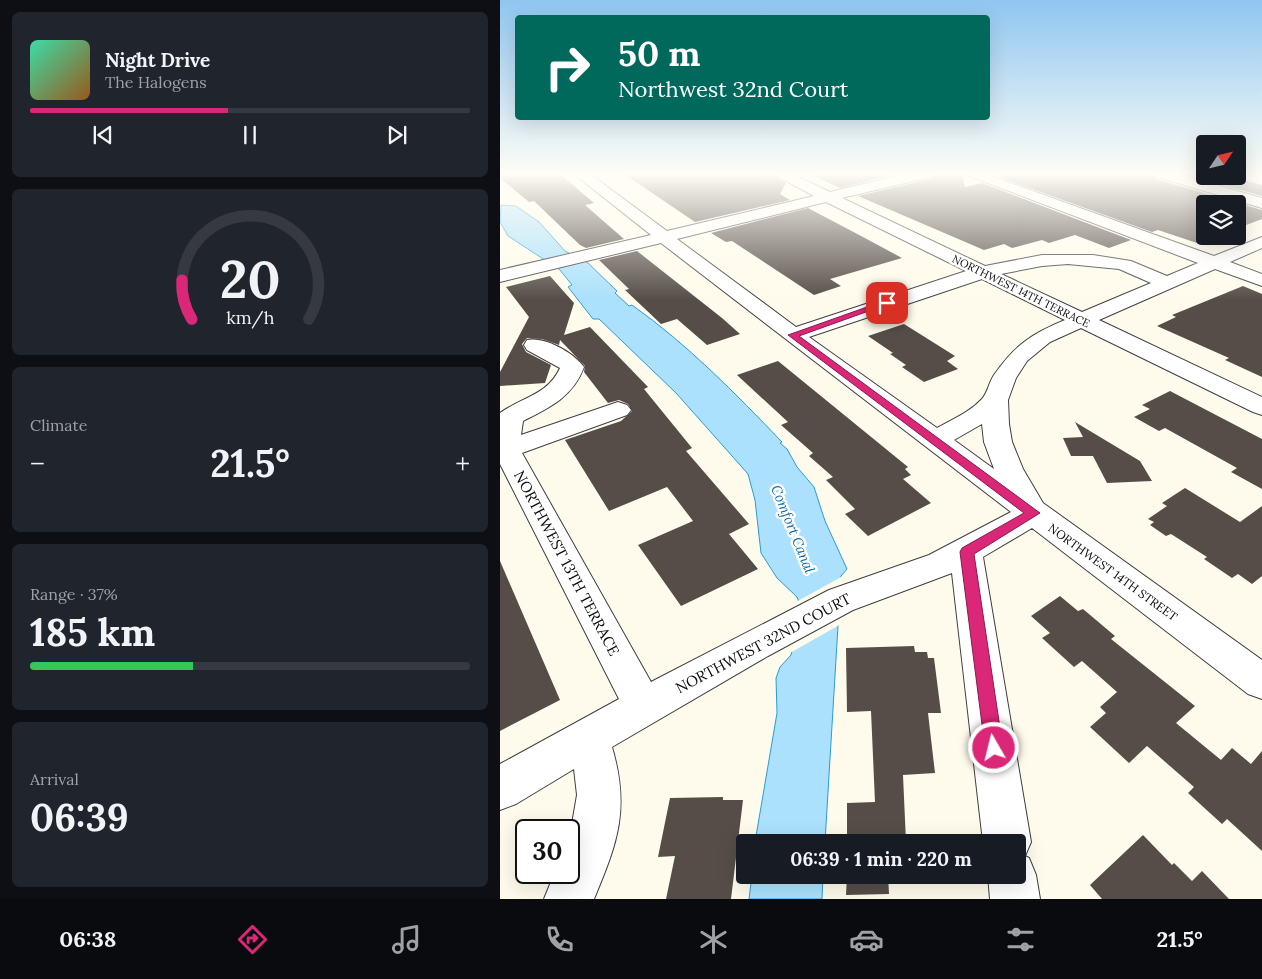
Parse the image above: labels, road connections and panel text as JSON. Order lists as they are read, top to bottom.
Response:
{
  "streets": {
    "street": [
      "NORTHWEST 14TH TERRACE",
      "NORTHWEST 13TH TERRACE",
      "NORTHWEST 14TH STREET",
      "NORTHWEST 32ND COURT"
    ]
  },
  "crossings": [
    ["NORTHWEST 13TH TERRACE", "NORTHWEST 32ND COURT"],
    ["NORTHWEST 14TH STREET", "NORTHWEST 32ND COURT"]
  ],
  "water": ["Comfort Canal"],
  "north": "top right",
  "page": {
    "turn": ["50 m", "Northwest 32nd Court"],
    "song": ["Night Drive", "The Halogens"],
    "tile": [
      "Climate",
      ["Range · 37%", "185 km"],
      ["Arrival", "06:39"]
    ],
    "heat": ["−", "21.5°", "+"],
    "limit": "30",
    "trip": "06:39 · 1 min · 220 m",
    "tabs": ["06:38", "21.5°"],
    "gauge": ["20", "km/h"]
  }
}
